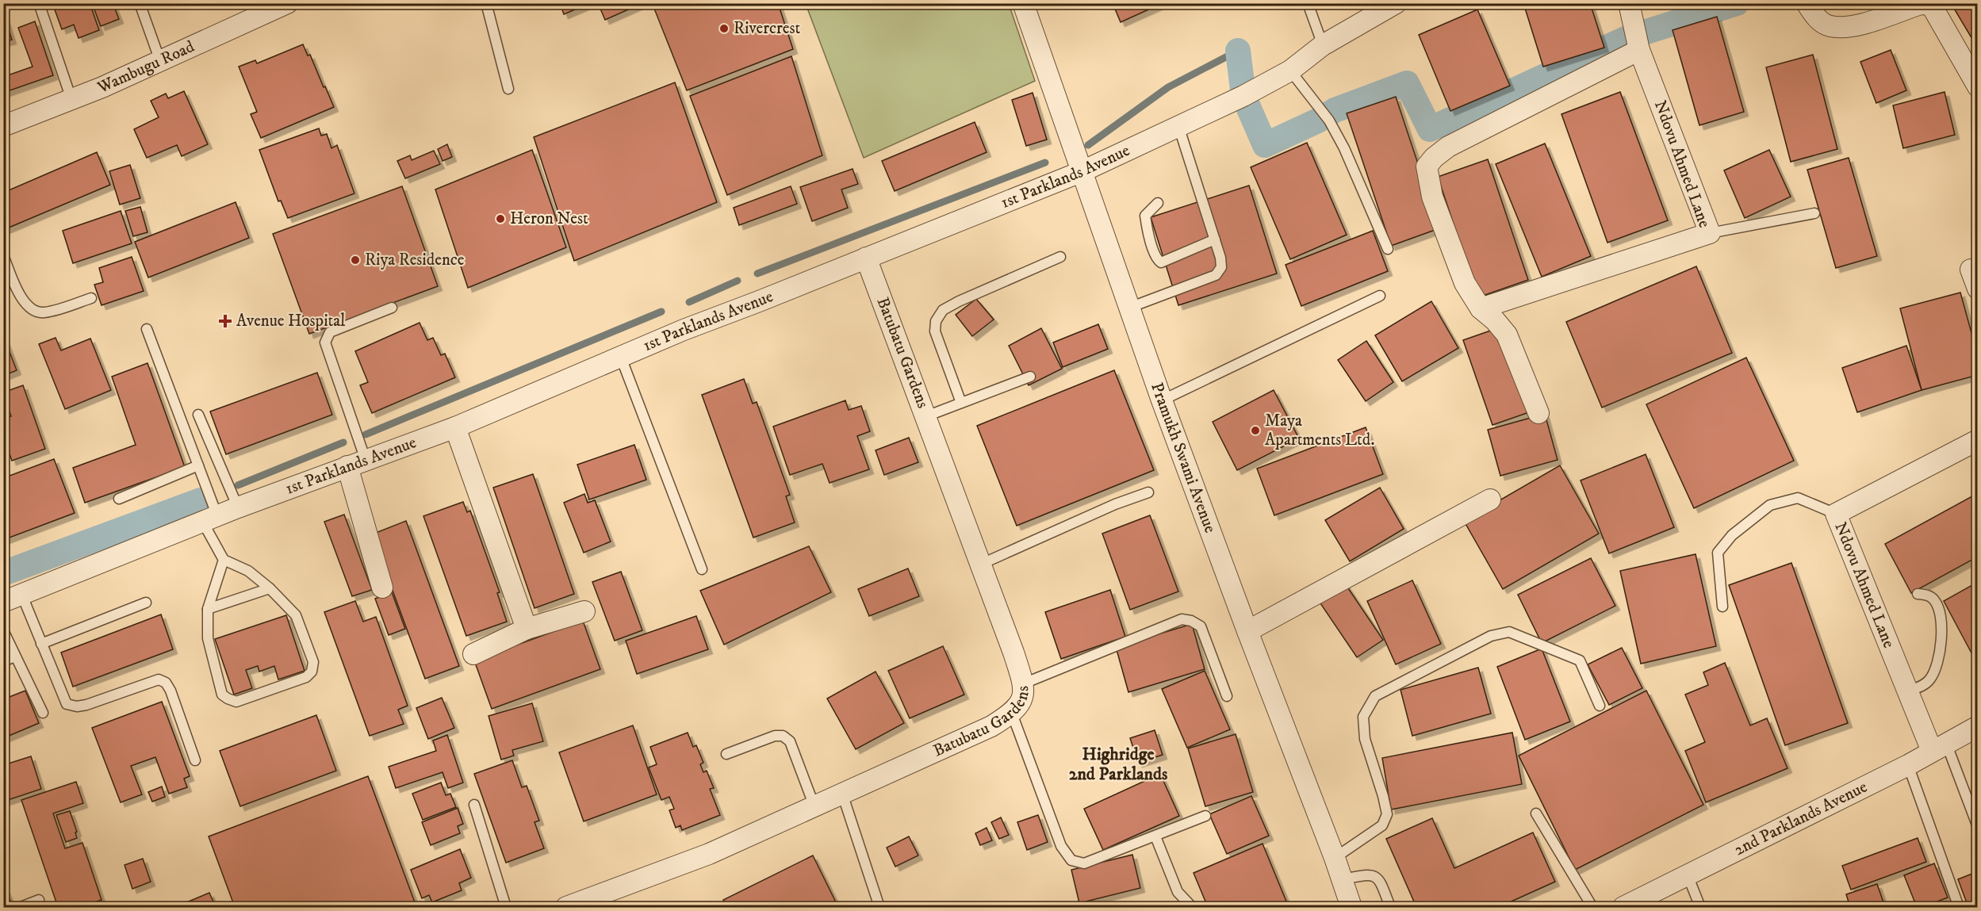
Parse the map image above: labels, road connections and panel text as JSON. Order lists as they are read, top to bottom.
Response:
{
  "streets": {
    "street": [
      "Wambugu Road",
      "Ndovu Ahmed Lane",
      "1st Parklands Avenue",
      "Batubatu Gardens",
      "Pramukh Swami Avenue",
      "2nd Parklands Avenue"
    ]
  },
  "crossings": [
    ["Ndovu Ahmed Lane", "2nd Parklands Avenue"],
    ["1st Parklands Avenue", "Batubatu Gardens"],
    ["1st Parklands Avenue", "Pramukh Swami Avenue"]
  ],
  "districts": ["Highridge 2nd Parklands"],
  "places": {
    "other": [
      "Rivercrest",
      "Heron Nest",
      "Riya Residence",
      "Maya Apartments Ltd."
    ],
    "health": ["Avenue Hospital"]
  }
}
